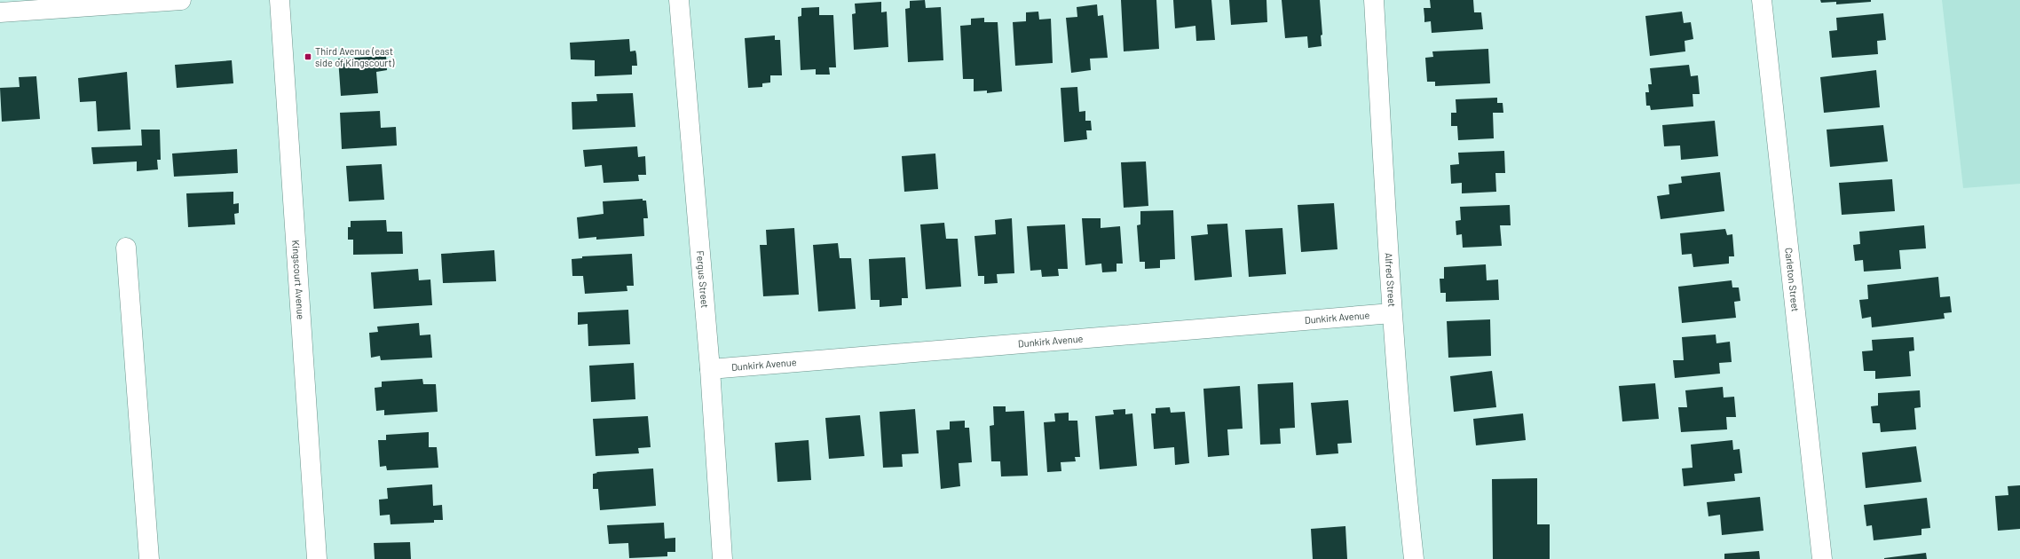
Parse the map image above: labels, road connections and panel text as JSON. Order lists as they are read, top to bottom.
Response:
{
  "streets": {
    "street": [
      "Kingscourt Avenue",
      "Fergus Street",
      "Alfred Street",
      "Carleton Street",
      "Dunkirk Avenue"
    ]
  },
  "crossings": [
    ["Fergus Street", "Dunkirk Avenue"],
    ["Alfred Street", "Dunkirk Avenue"]
  ],
  "places": {
    "transit": ["Third Avenue (east side of Kingscourt)"]
  }
}
